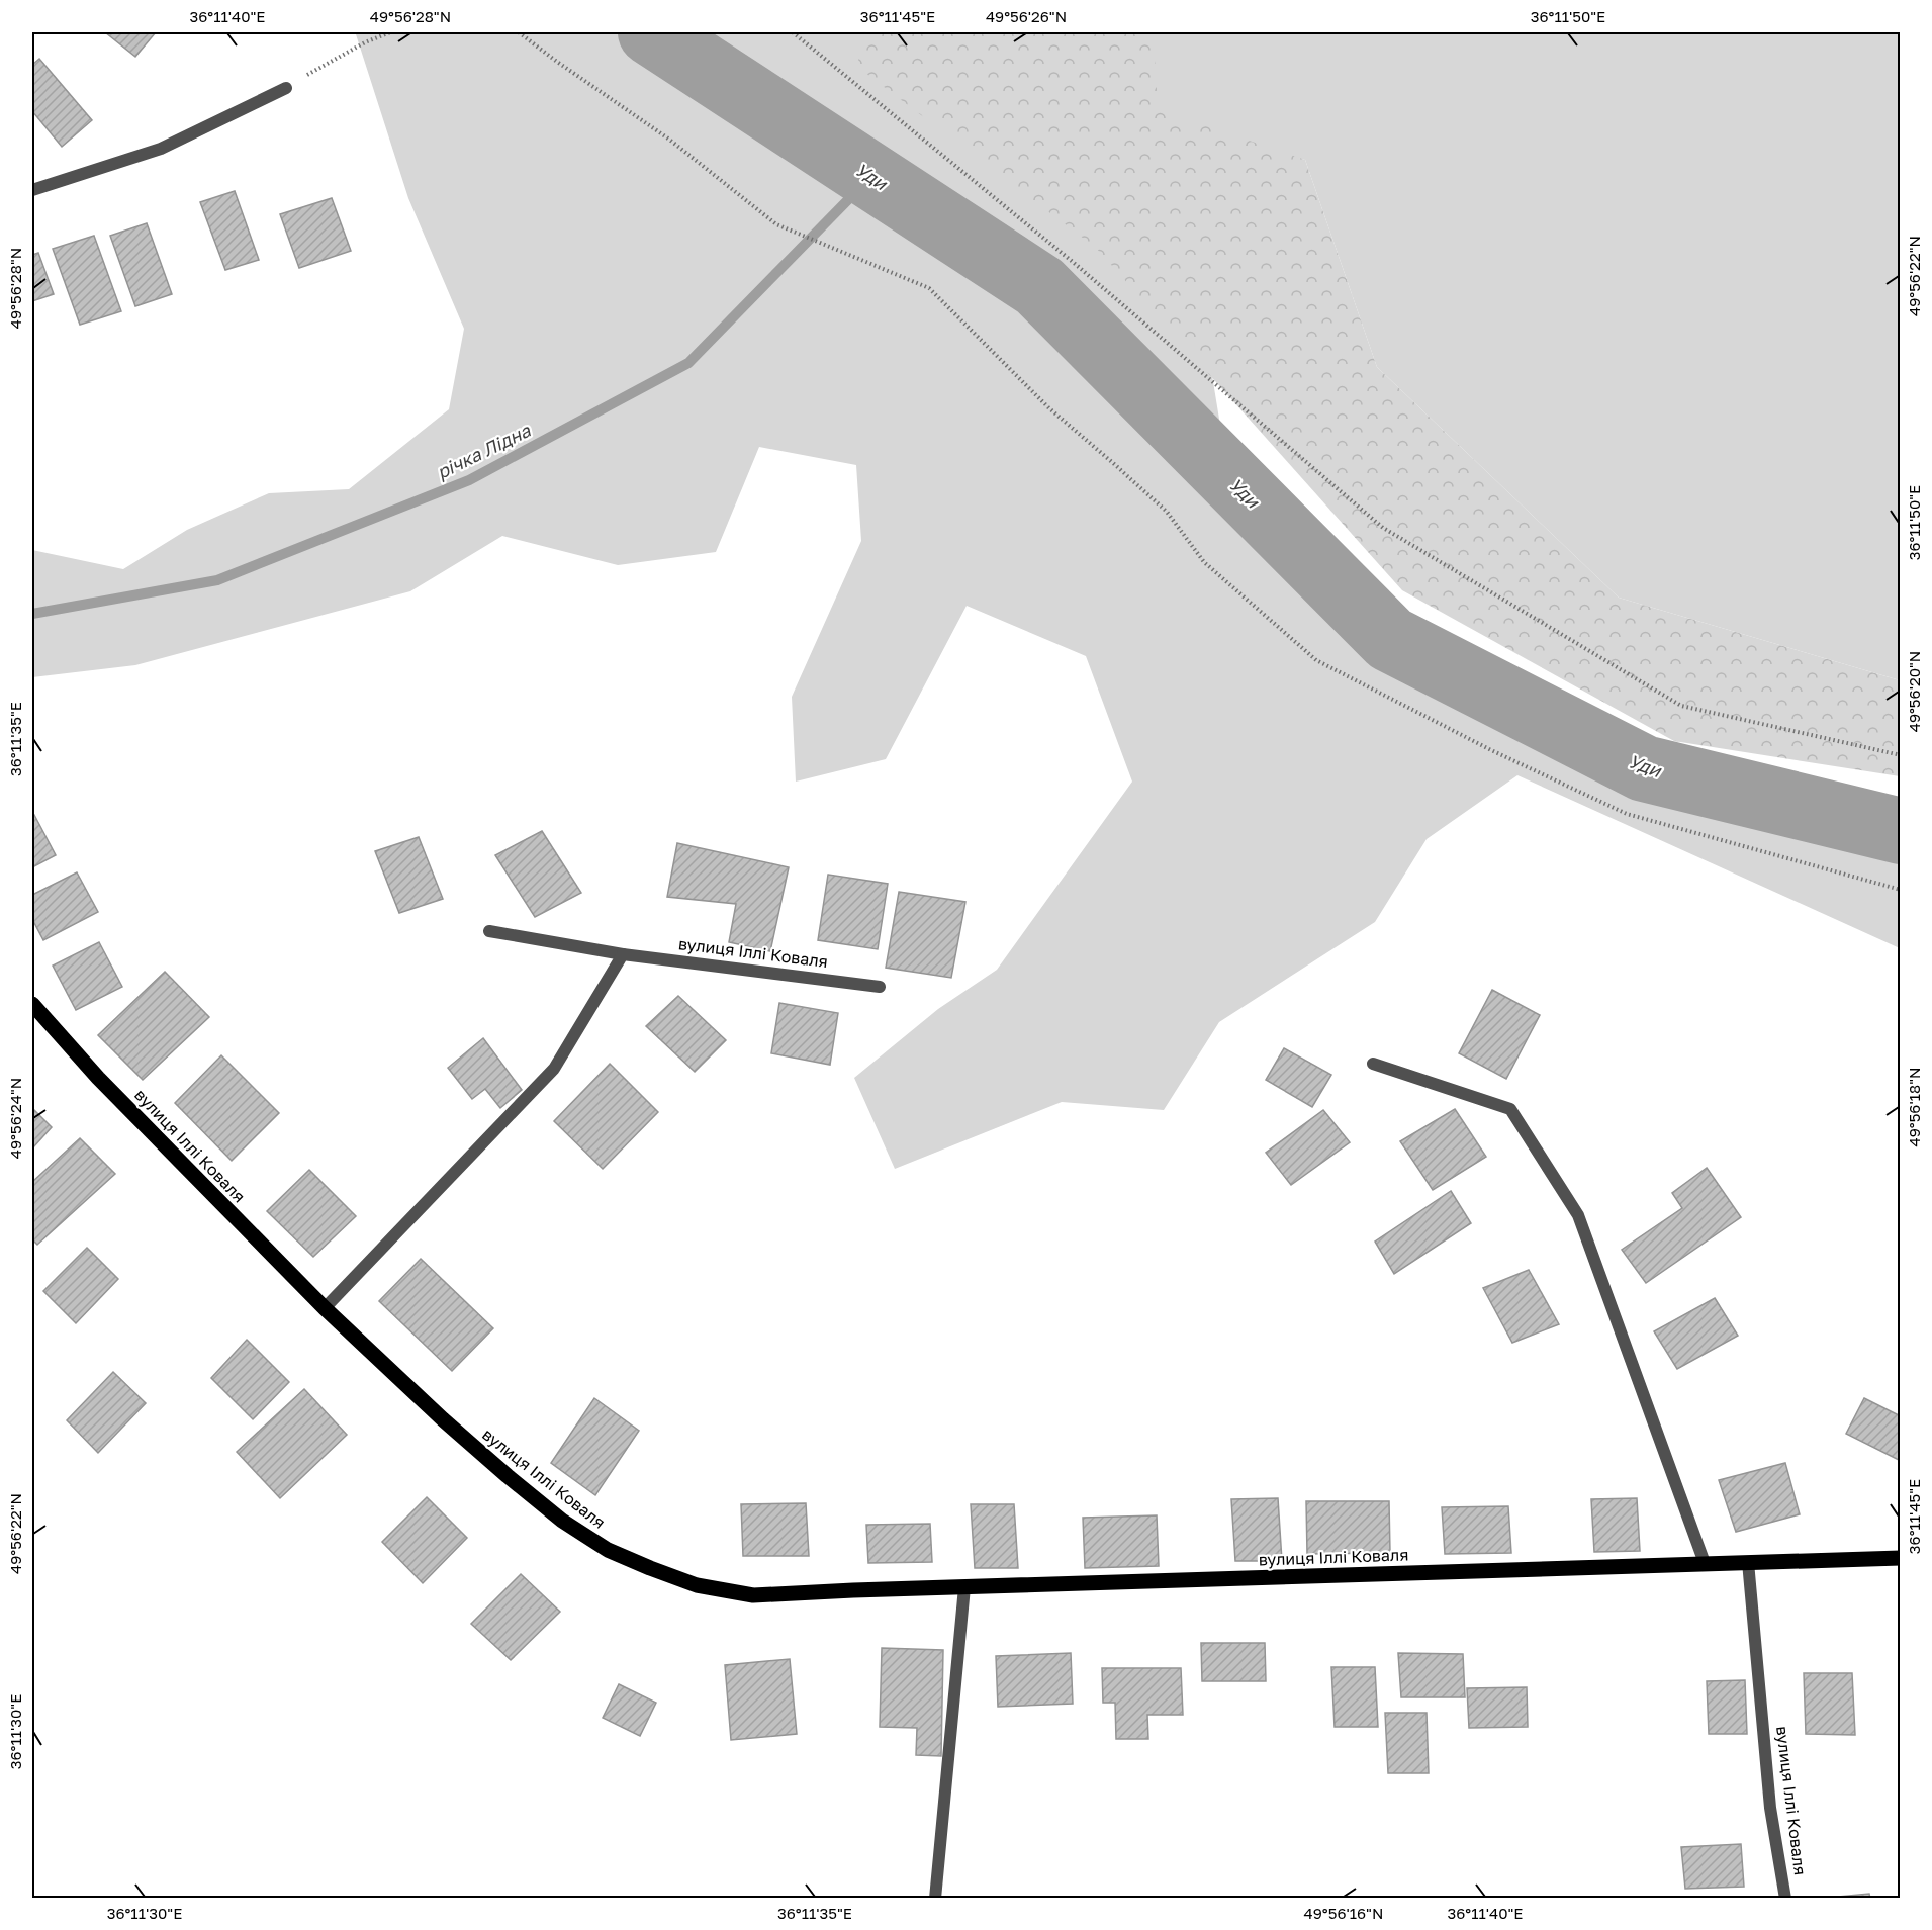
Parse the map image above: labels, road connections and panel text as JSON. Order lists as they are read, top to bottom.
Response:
{
  "streets": {
    "main road": ["вулиця Іллі Коваля"]
  },
  "water": ["Уди", "річка Лідна"],
  "coordinates": [
    "36°11'40\"E",
    "49°56'28\"N",
    "36°11'45\"E",
    "49°56'26\"N",
    "36°11'50\"E",
    "49°56'22\"N",
    "49°56'20\"N",
    "36°11'35\"E",
    "49°56'18\"N",
    "49°56'24\"N",
    "36°11'30\"E",
    "49°56'16\"N"
  ]
}
